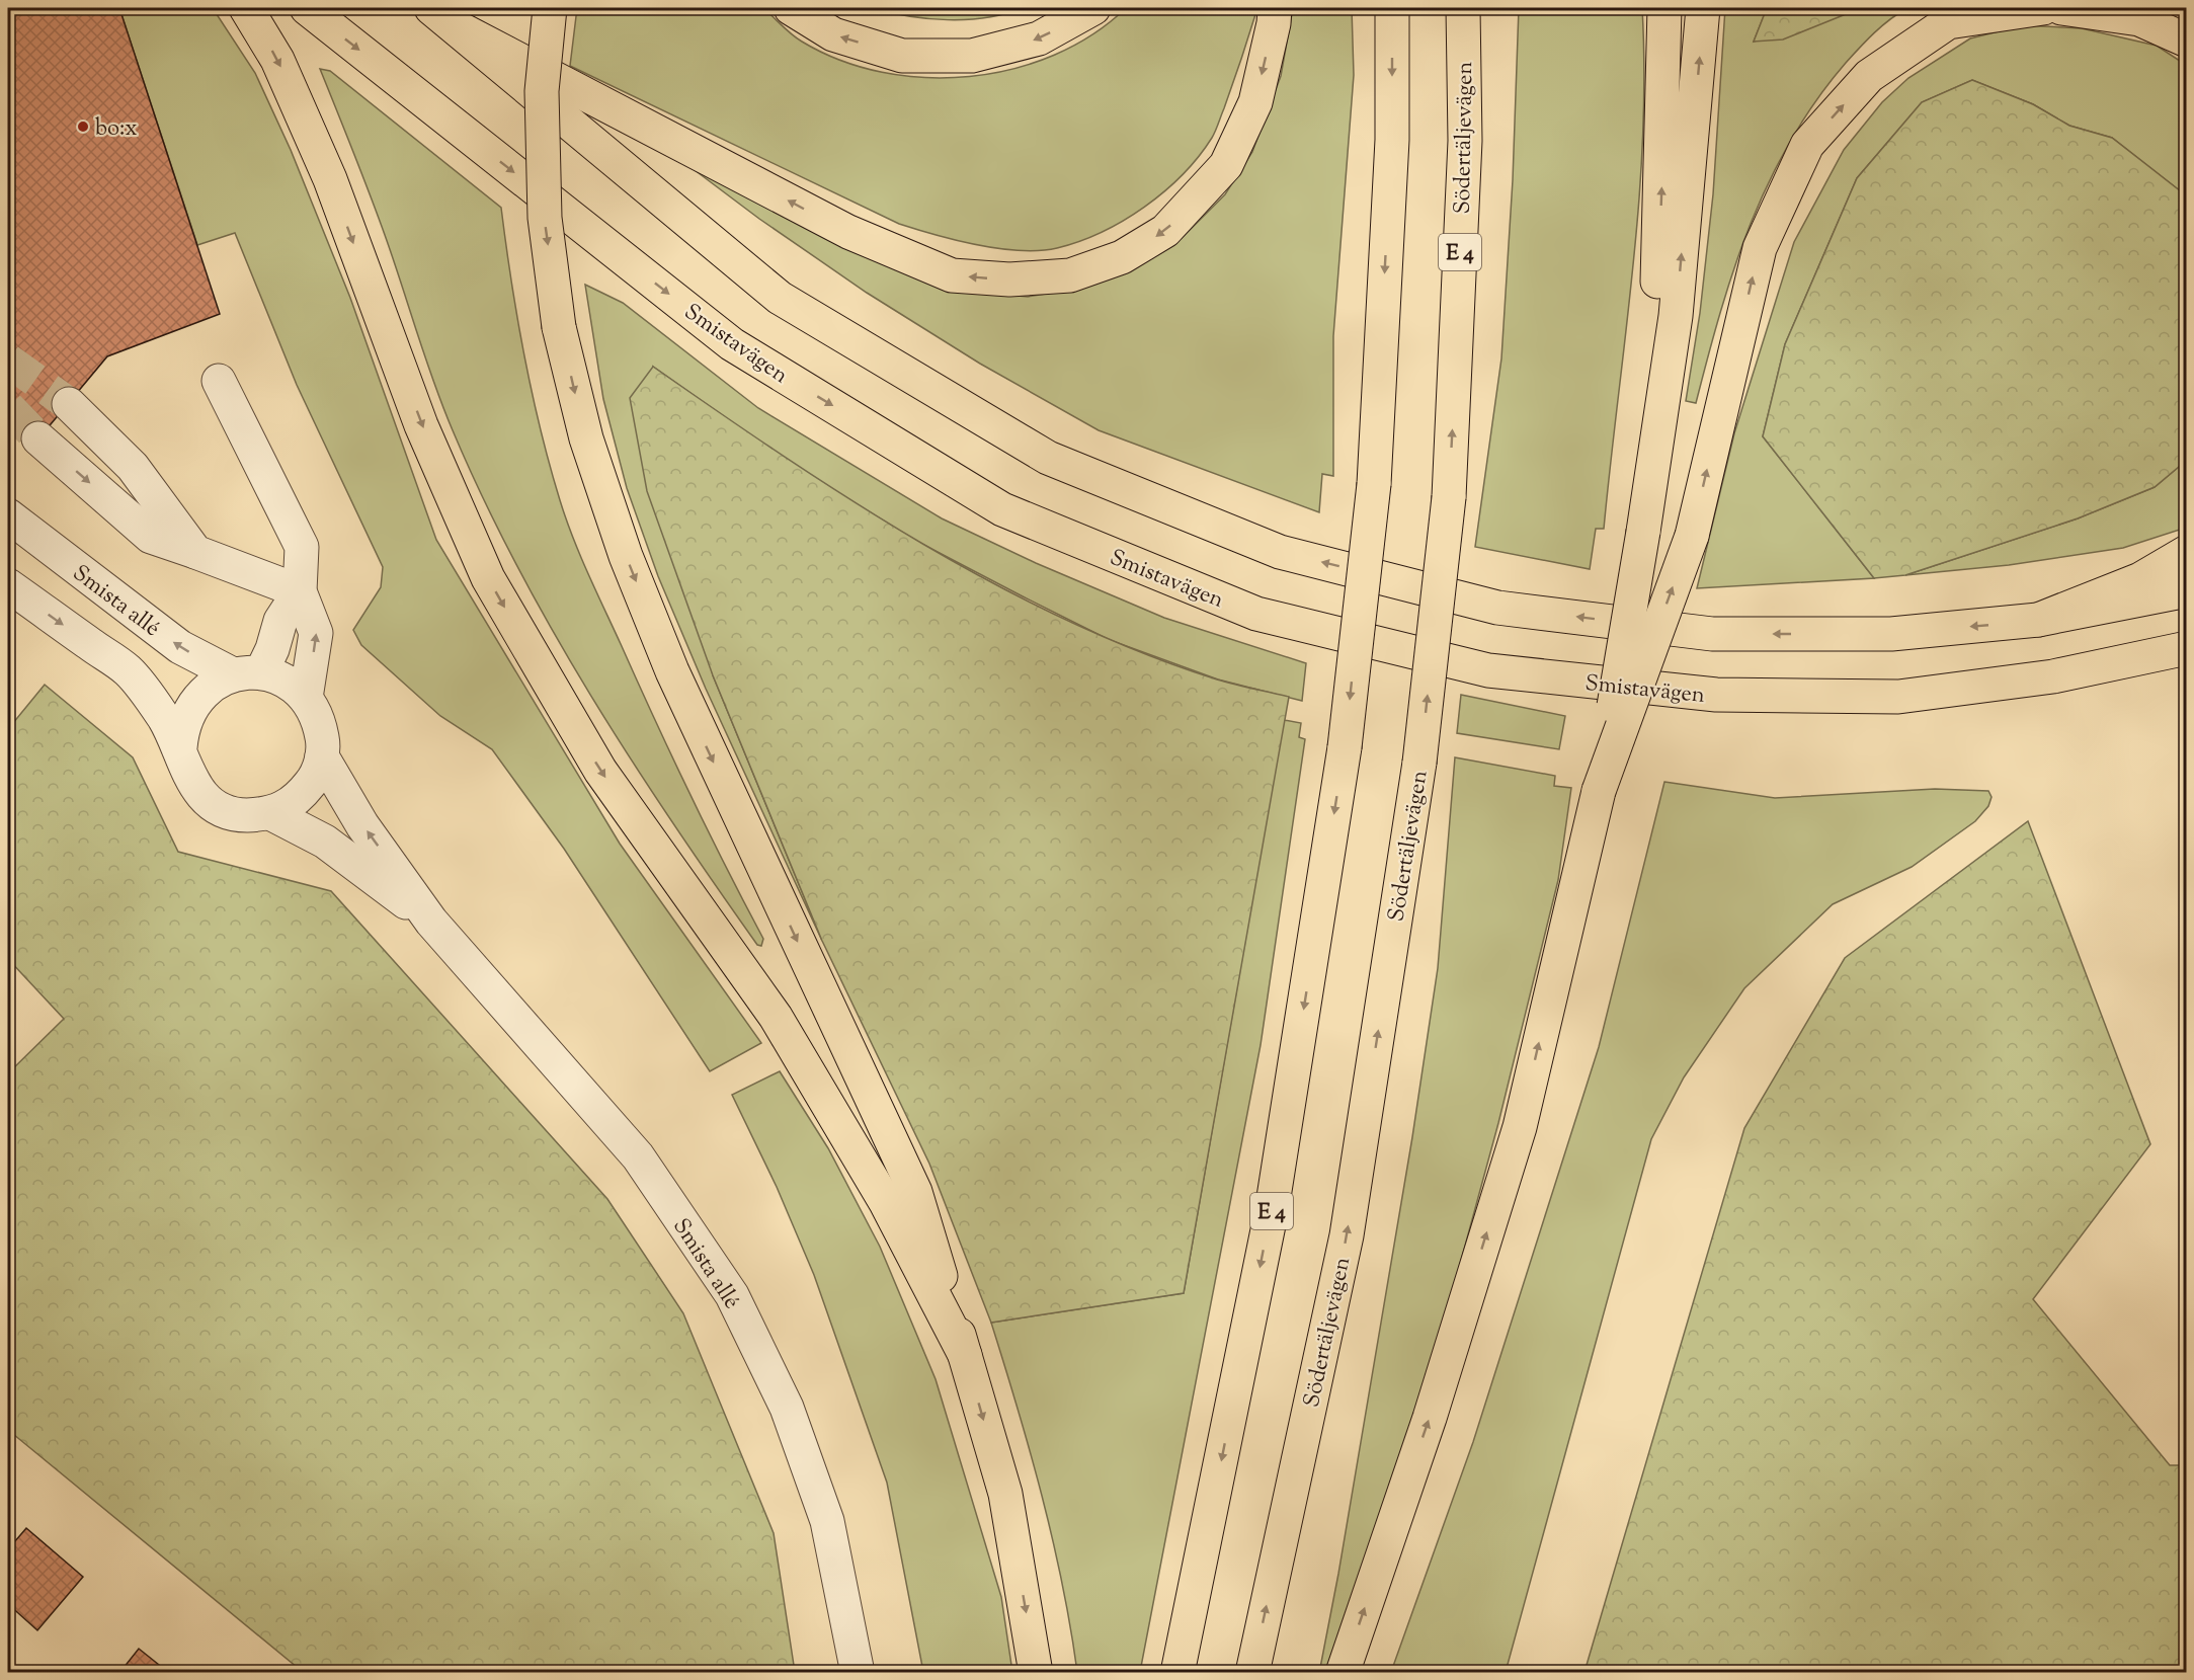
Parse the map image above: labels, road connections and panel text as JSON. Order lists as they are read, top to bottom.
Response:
{
  "streets": {
    "main road": ["Södertäljevägen", "E 4", "Smistavägen"],
    "street": ["Smista allé"]
  },
  "places": ["bo:x"]
}
